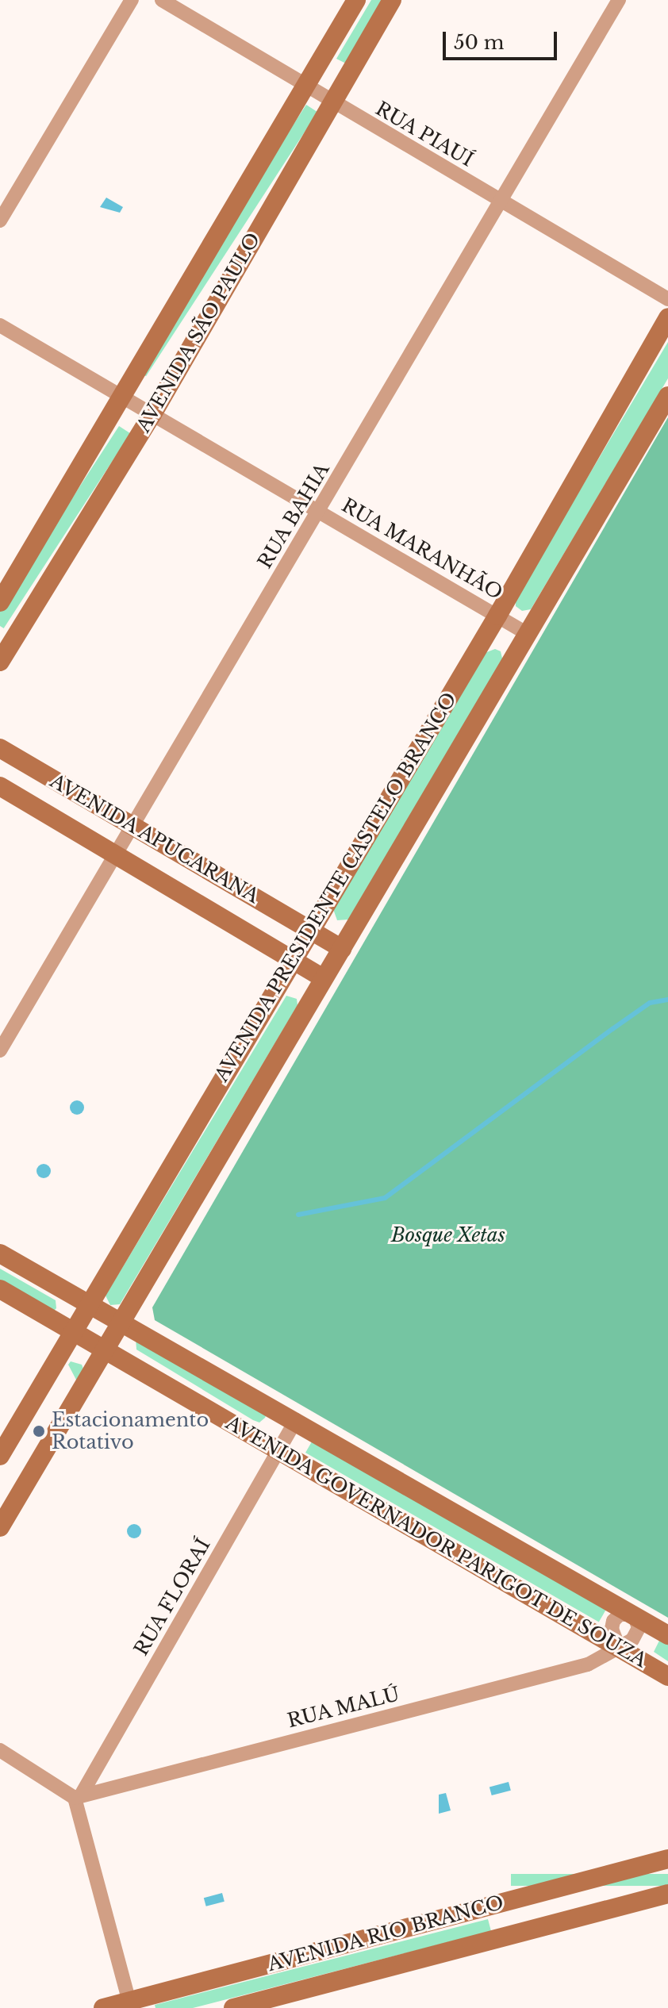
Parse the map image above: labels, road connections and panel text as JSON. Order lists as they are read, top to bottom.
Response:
{
  "streets": {
    "street": [
      "RUA PIAUÍ",
      "AVENIDA SÃO PAULO",
      "RUA BAHIA",
      "RUA MARANHÃO",
      "AVENIDA APUCARANA",
      "AVENIDA PRESIDENTE CASTELO BRANCO",
      "AVENIDA GOVERNADOR PARIGOT DE SOUZA",
      "RUA FLORAÍ",
      "RUA MALÚ",
      "AVENIDA RIO BRANCO"
    ]
  },
  "crossings": [
    ["RUA PIAUÍ", "AVENIDA SÃO PAULO"],
    ["RUA PIAUÍ", "RUA BAHIA"],
    ["AVENIDA SÃO PAULO", "RUA MARANHÃO"],
    ["RUA BAHIA", "RUA MARANHÃO"],
    ["RUA BAHIA", "AVENIDA APUCARANA"],
    ["RUA MARANHÃO", "AVENIDA PRESIDENTE CASTELO BRANCO"],
    ["AVENIDA APUCARANA", "AVENIDA PRESIDENTE CASTELO BRANCO"],
    ["AVENIDA PRESIDENTE CASTELO BRANCO", "AVENIDA GOVERNADOR PARIGOT DE SOUZA"],
    ["AVENIDA GOVERNADOR PARIGOT DE SOUZA", "RUA FLORAÍ"],
    ["AVENIDA GOVERNADOR PARIGOT DE SOUZA", "RUA MALÚ"],
    ["RUA FLORAÍ", "RUA MALÚ"]
  ],
  "parks": ["Bosque Xetas"],
  "places": ["Estacionamento Rotativo"],
  "scale_bar": "50 m"
}
